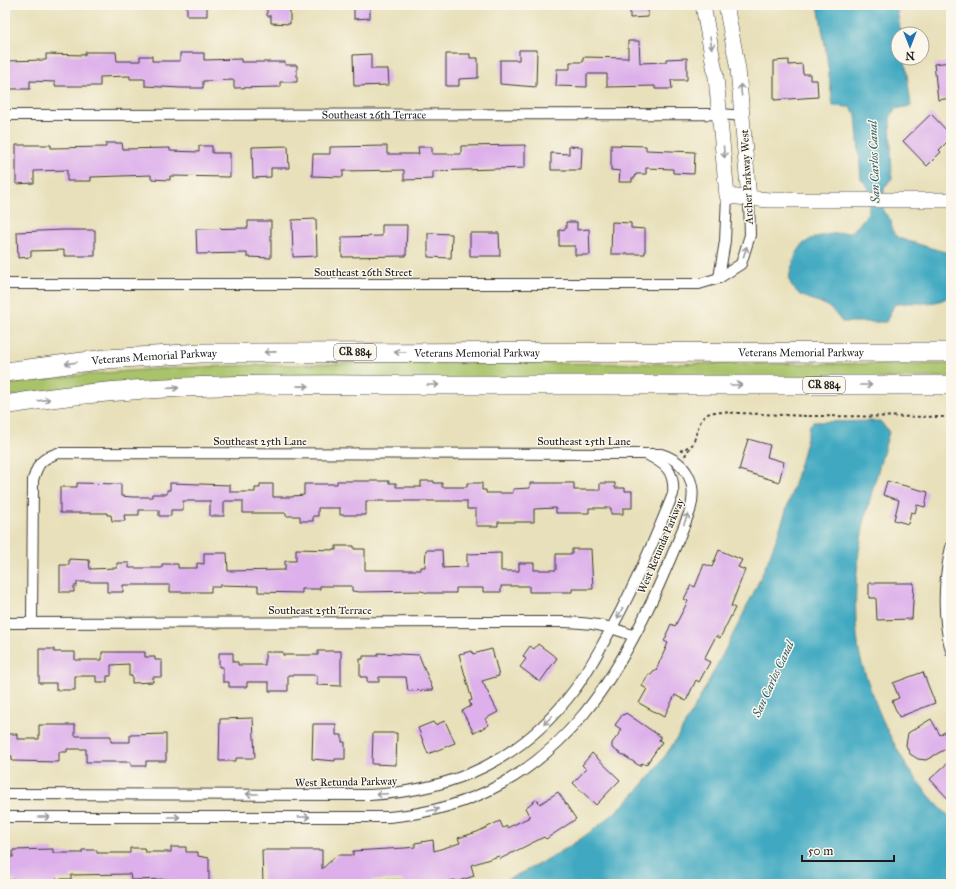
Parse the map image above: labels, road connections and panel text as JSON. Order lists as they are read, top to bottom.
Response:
{
  "streets": {
    "highway": ["CR 884", "Veterans Memorial Parkway"],
    "street": [
      "Southeast 26th Terrace",
      "Archer Parkway West",
      "Southeast 26th Street",
      "Southeast 25th Lane",
      "West Retunda Parkway",
      "Southeast 25th Terrace"
    ]
  },
  "crossings": [
    ["Southeast 26th Terrace", "Archer Parkway West"],
    ["Archer Parkway West", "Southeast 26th Street"],
    ["Southeast 25th Lane", "West Retunda Parkway"],
    ["Southeast 25th Lane", "Southeast 25th Terrace"],
    ["West Retunda Parkway", "Southeast 25th Terrace"]
  ],
  "water": ["San Carlos Canal"],
  "scale_bar": "50 m",
  "north": "bottom"
}
